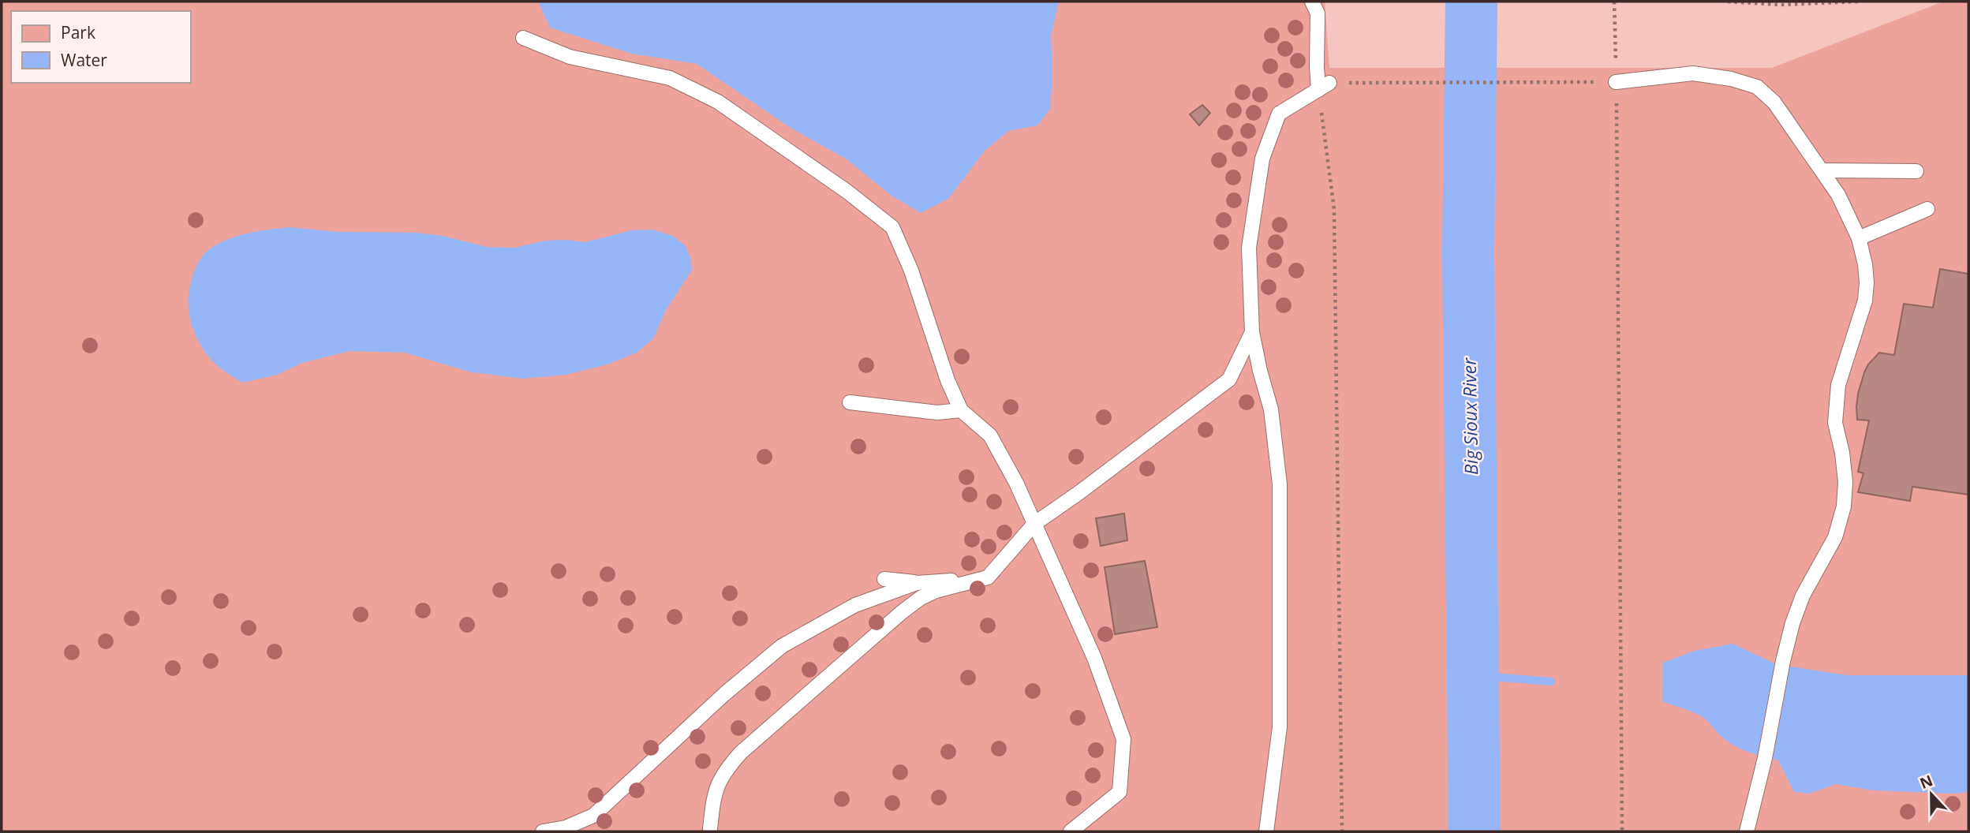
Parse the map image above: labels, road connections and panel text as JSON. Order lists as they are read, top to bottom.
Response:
{
  "water": ["Big Sioux River"],
  "legend": ["Park", "Water"],
  "north": "top"
}
